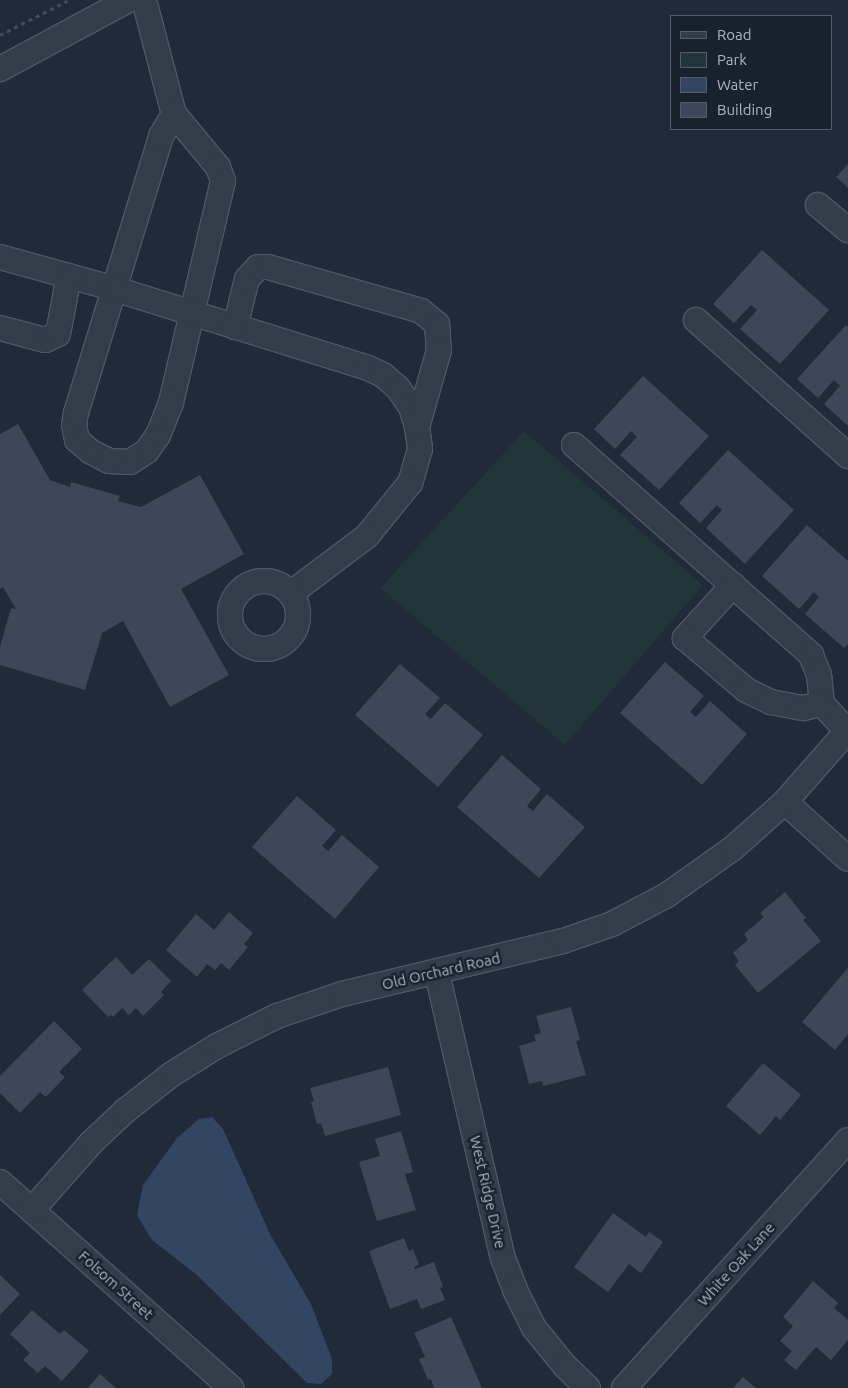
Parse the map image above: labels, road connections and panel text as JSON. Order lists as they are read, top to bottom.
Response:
{
  "streets": {
    "street": [
      "Old Orchard Road",
      "West Ridge Drive",
      "White Oak Lane",
      "Folsom Street"
    ]
  },
  "crossings": [
    ["Old Orchard Road", "West Ridge Drive"],
    ["Old Orchard Road", "Folsom Street"]
  ],
  "legend": [
    "Road",
    "Park",
    "Water",
    "Building"
  ]
}
